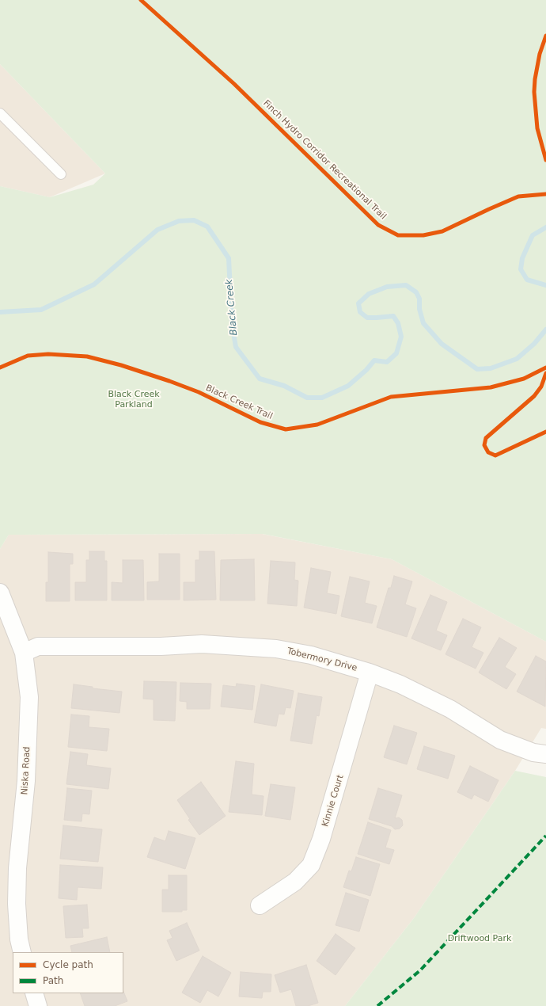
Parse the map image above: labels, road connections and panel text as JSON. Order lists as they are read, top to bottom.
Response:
{
  "streets": {
    "street": ["Tobermory Drive", "Niska Road", "Kinnie Court"],
    "cycle path": ["Finch Hydro Corridor Recreational Trail", "Black Creek Trail"]
  },
  "crossings": [
    ["Tobermory Drive", "Niska Road"],
    ["Tobermory Drive", "Kinnie Court"]
  ],
  "water": ["Black Creek"],
  "parks": ["Black Creek Parkland", "Driftwood Park"],
  "legend": ["Cycle path", "Path"]
}
